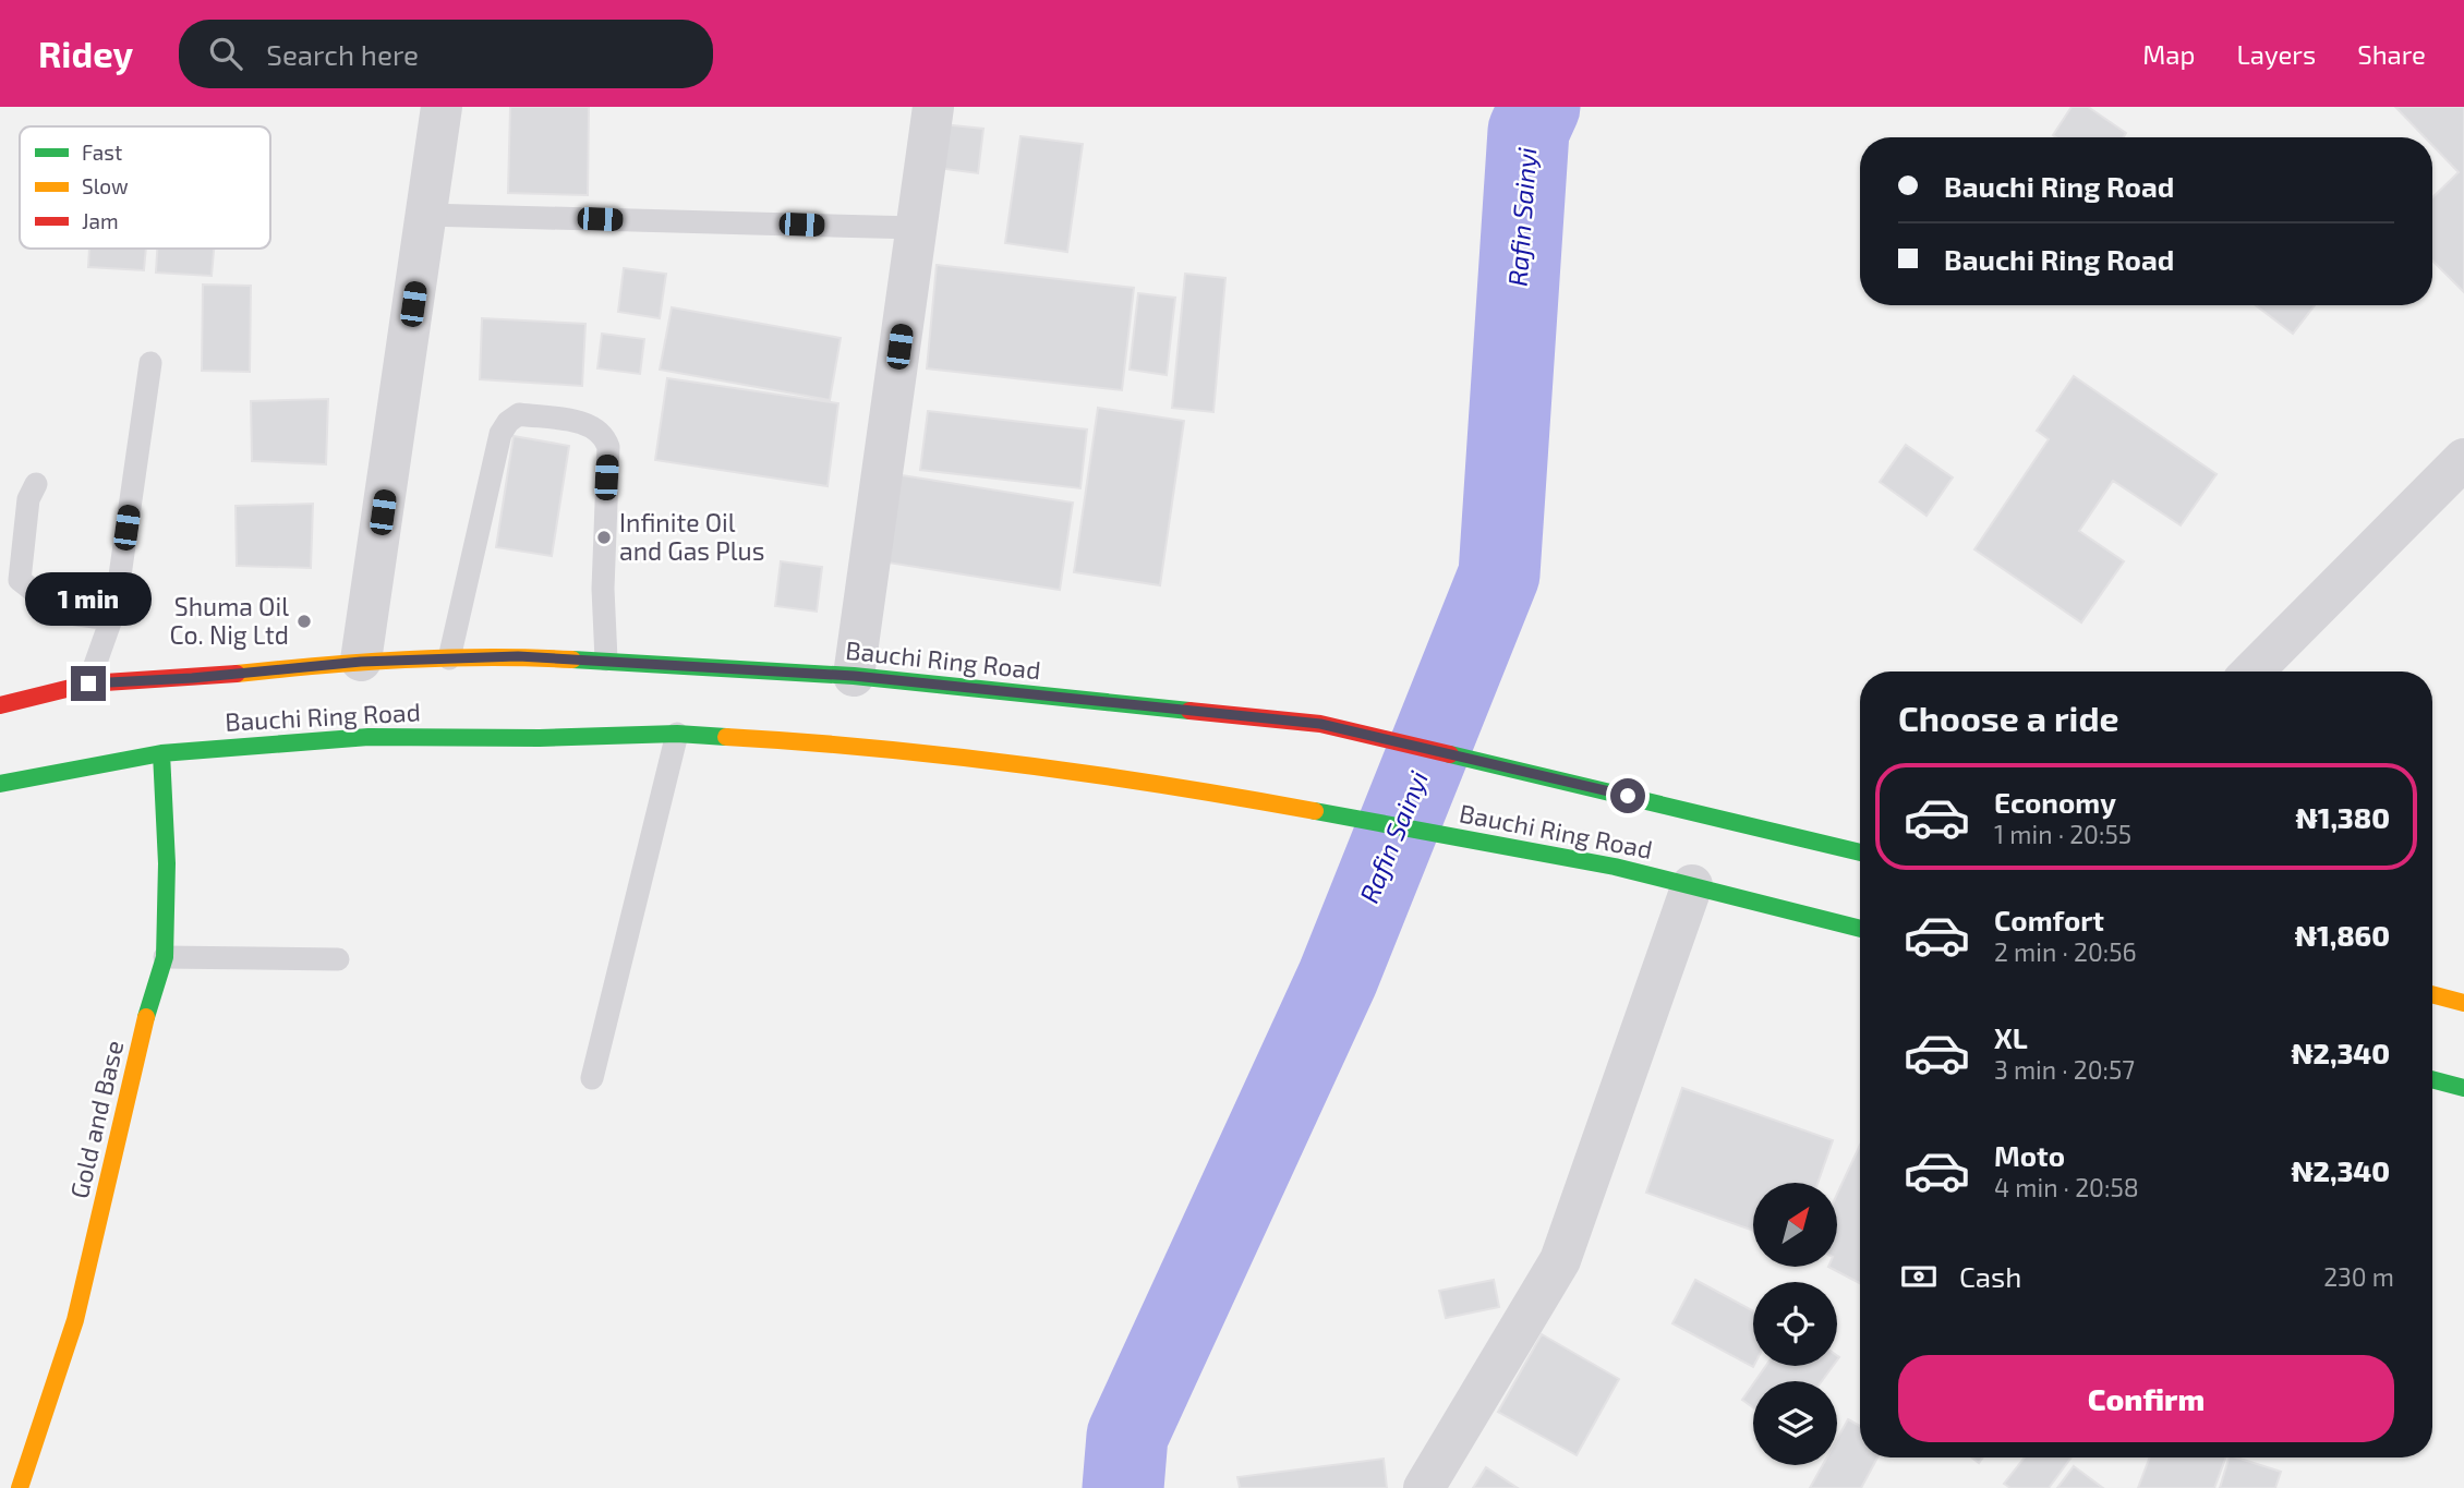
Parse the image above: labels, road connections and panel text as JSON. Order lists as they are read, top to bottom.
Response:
{
  "streets": {
    "main road": ["Bauchi Ring Road", "Gold and Base"]
  },
  "crossings": [
    ["Bauchi Ring Road", "Gold and Base"]
  ],
  "water": ["Rafin Sainyi"],
  "places": ["Infinite Oil and Gas Plus", "Shuma Oil Co. Nig Ltd"],
  "legend": ["Fast", "Slow", "Jam"],
  "north": "top right",
  "page": {
    "header": "Ridey",
    "search": "Search here",
    "nav": ["Map", "Layers", "Share"],
    "banner": ["Bauchi Ring Road", "Bauchi Ring Road"],
    "bubble": "1 min",
    "heading": "Choose a ride",
    "list": [
      {
        "name": "Economy",
        "note": "1 min · 20:55",
        "value": "₦1,380"
      },
      {
        "name": "Comfort",
        "note": "2 min · 20:56",
        "value": "₦1,860"
      },
      {
        "name": "XL",
        "note": "3 min · 20:57",
        "value": "₦2,340"
      },
      {
        "name": "Moto",
        "note": "4 min · 20:58",
        "value": "₦2,340"
      }
    ],
    "pay": ["Cash", "230 m"],
    "buttons": "Confirm"
  }
}
